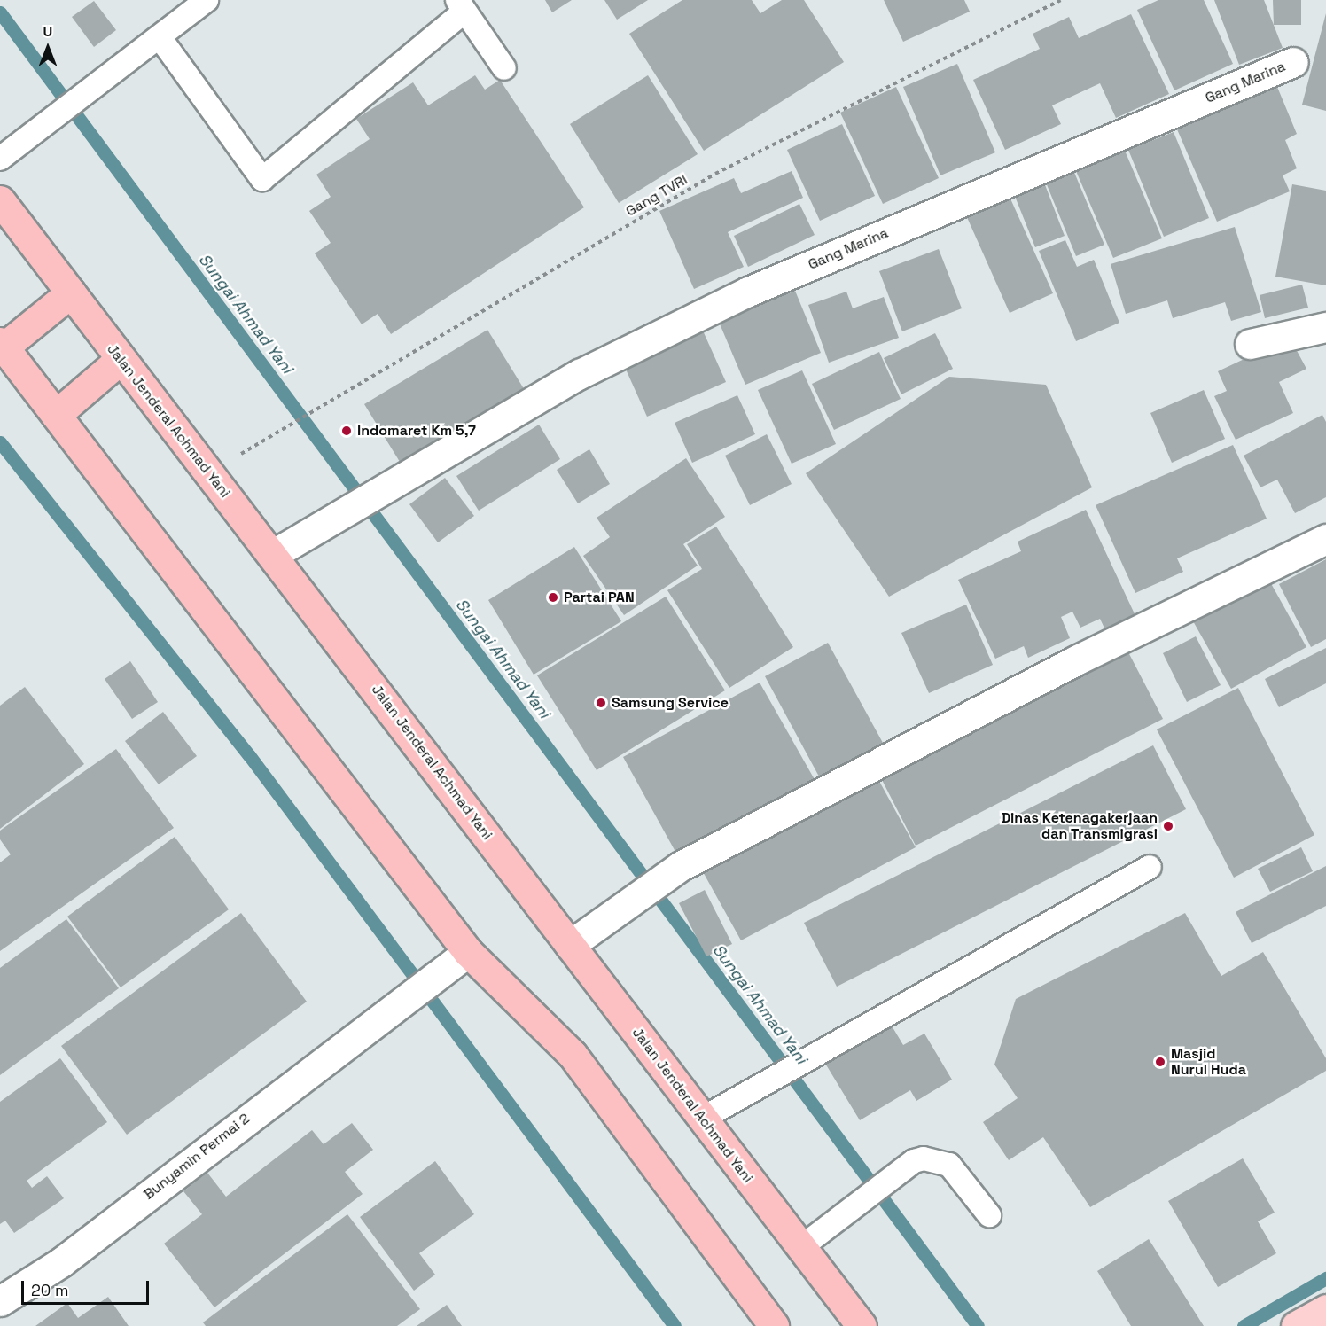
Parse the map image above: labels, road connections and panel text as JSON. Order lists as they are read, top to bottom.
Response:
{
  "streets": {
    "highway": ["Jalan Jenderal Achmad Yani"],
    "street": ["Gang Marina", "Bunyamin Permai 2"],
    "path": ["Gang TVRI"]
  },
  "crossings": [
    ["Gang Marina", "Jalan Jenderal Achmad Yani"]
  ],
  "water": ["Sungai Ahmad Yani"],
  "places": [
    "Indomaret Km 5,7",
    "Partai PAN",
    "Samsung Service",
    "Dinas Ketenagakerjaan dan Transmigrasi",
    "Masjid Nurul Huda"
  ],
  "scale_bar": "20 m",
  "north": "top"
}
